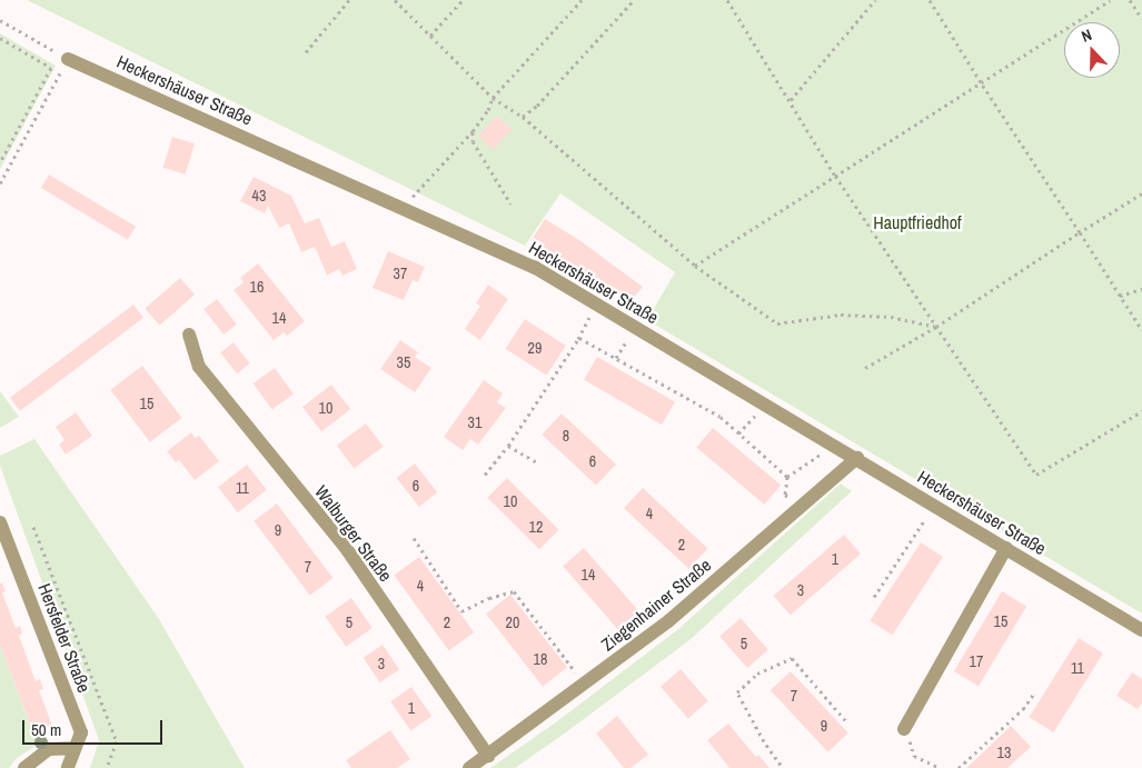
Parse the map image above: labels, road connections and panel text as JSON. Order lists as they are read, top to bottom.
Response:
{
  "streets": {
    "street": [
      "Heckershäuser Straße",
      "Walburger Straße",
      "Ziegenhainer Straße",
      "Hersfelder Straße"
    ]
  },
  "crossings": [
    ["Heckershäuser Straße", "Ziegenhainer Straße"],
    ["Walburger Straße", "Ziegenhainer Straße"]
  ],
  "parks": ["Hauptfriedhof"],
  "house_numbers": [
    "43",
    "37",
    "16",
    "14",
    "29",
    "35",
    "15",
    "10",
    "31",
    "8",
    "6",
    "6",
    "11",
    "10",
    "4",
    "12",
    "9",
    "2",
    "1",
    "7",
    "14",
    "4",
    "3",
    "15",
    "5",
    "2",
    "20",
    "5",
    "18",
    "17",
    "3",
    "11",
    "7",
    "1",
    "9",
    "13"
  ],
  "scale_bar": "50 m",
  "north": "top"
}
